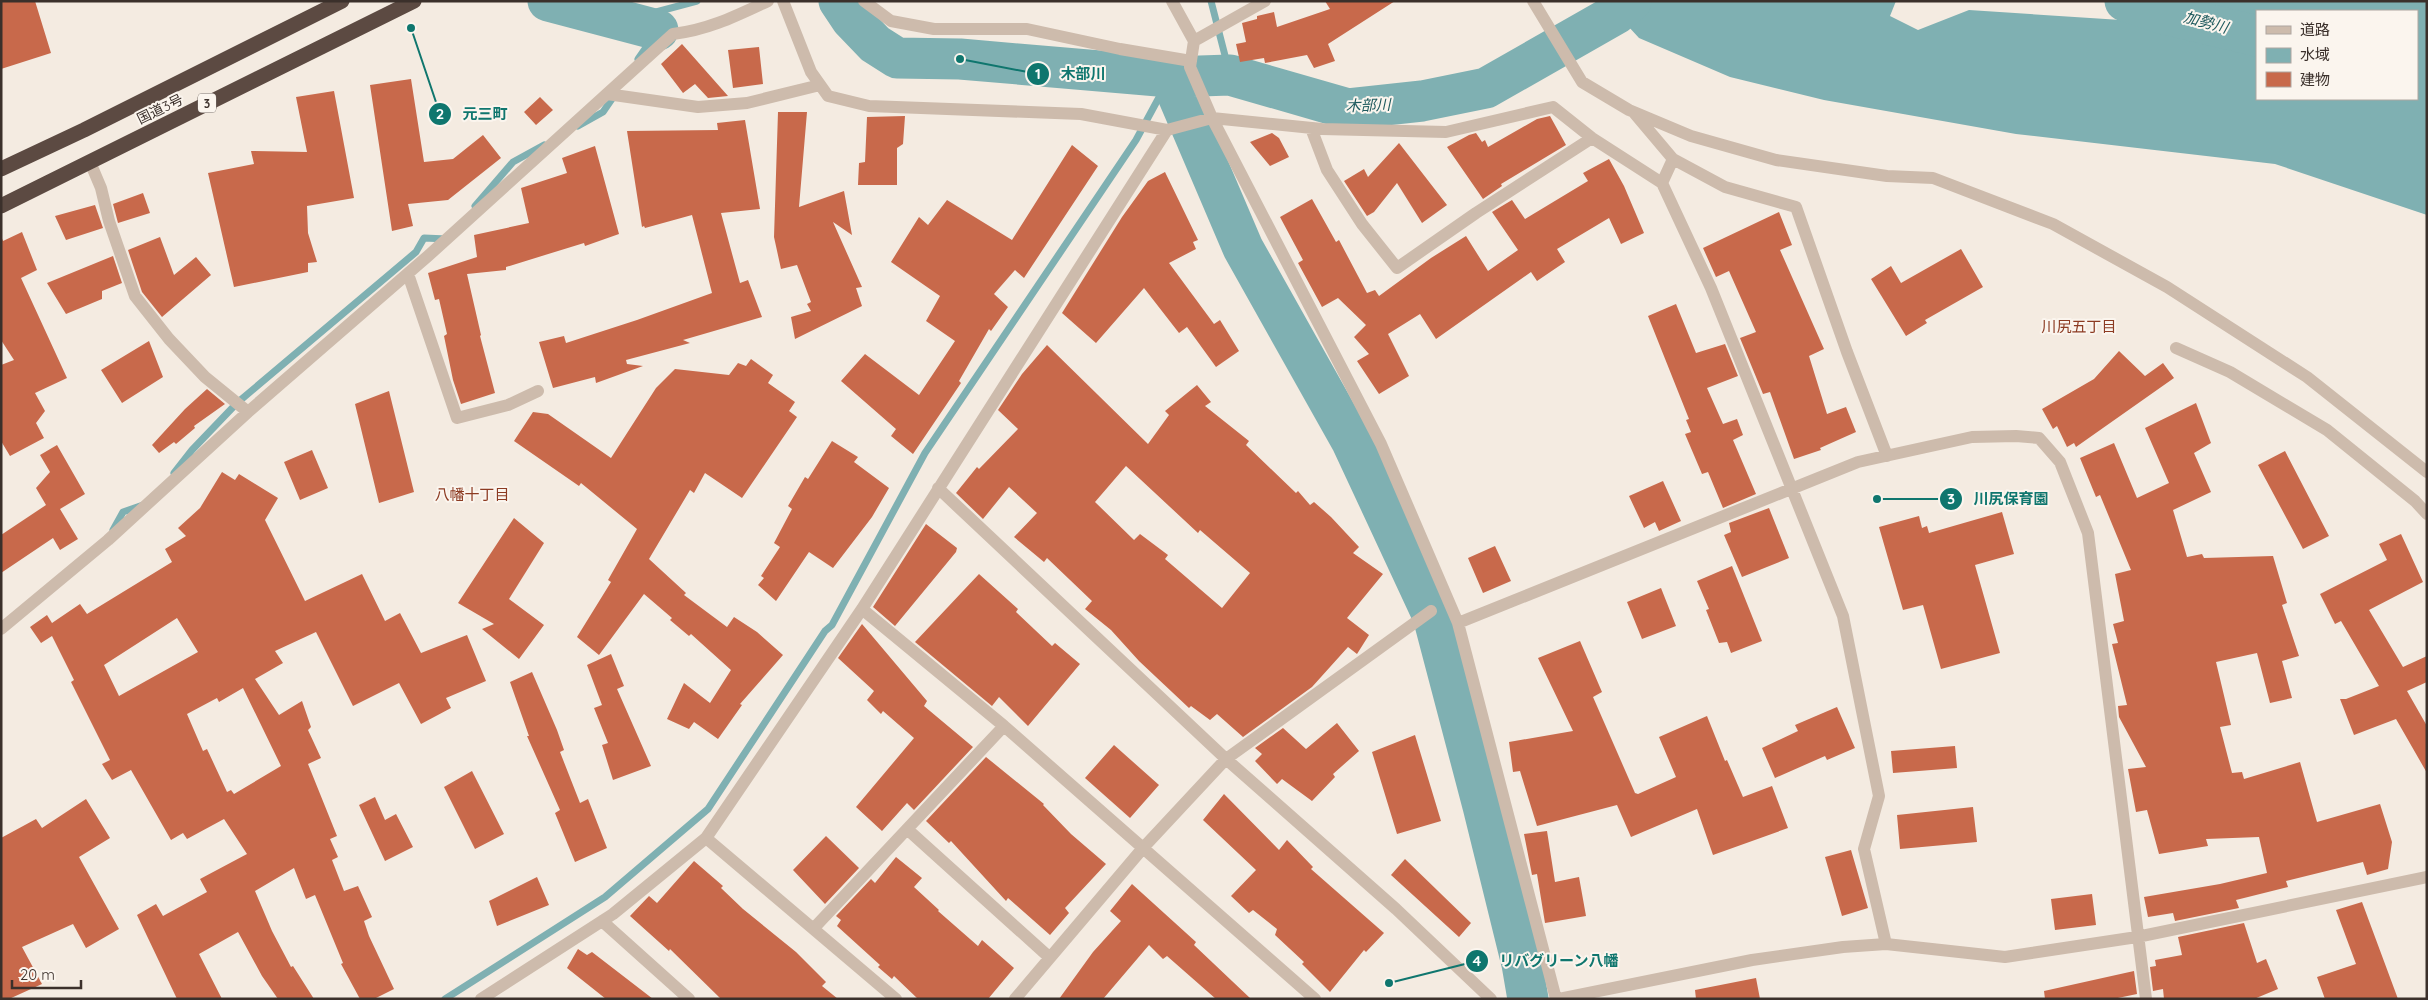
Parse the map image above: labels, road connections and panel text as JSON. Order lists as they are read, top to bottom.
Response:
{
  "streets": {
    "highway": ["3", "国道3号"]
  },
  "districts": ["川尻五丁目", "八幡十丁目"],
  "water": ["加勢川", "木部川"],
  "places": [
    "元三町",
    "木部川",
    "川尻保育園",
    "リバグリーン八幡"
  ],
  "legend": ["道路", "水域", "建物"],
  "scale_bar": "20 m"
}
